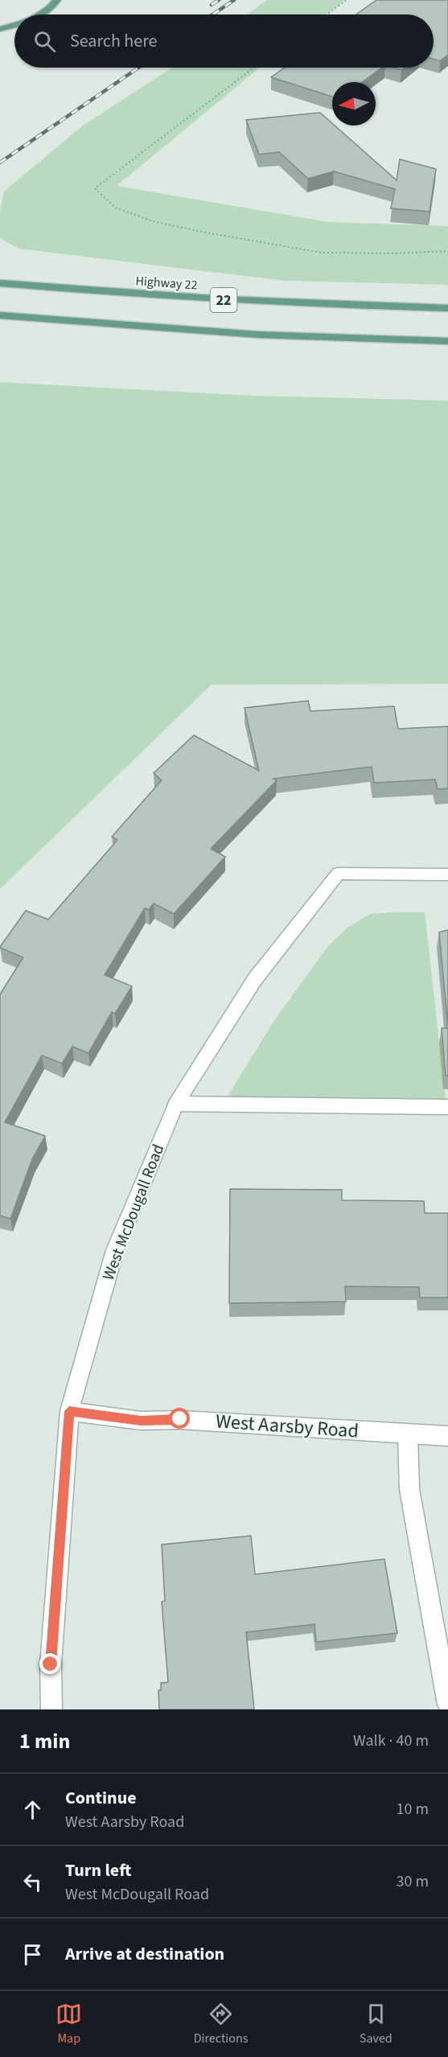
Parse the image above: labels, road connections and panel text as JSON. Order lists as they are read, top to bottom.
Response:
{
  "streets": {
    "main road": ["Highway 22", "22"],
    "street": ["West McDougall Road", "West Aarsby Road"]
  },
  "crossings": [
    ["West McDougall Road", "West Aarsby Road"]
  ],
  "north": "left",
  "page": {
    "search": "Search here",
    "heading": ["1 min", "Walk · 40 m"],
    "list": [
      ["Continue", "West Aarsby Road", "10 m"],
      ["Turn left", "West McDougall Road", "30 m"],
      "Arrive at destination"
    ],
    "nav": ["Map", "Directions", "Saved"]
  }
}
